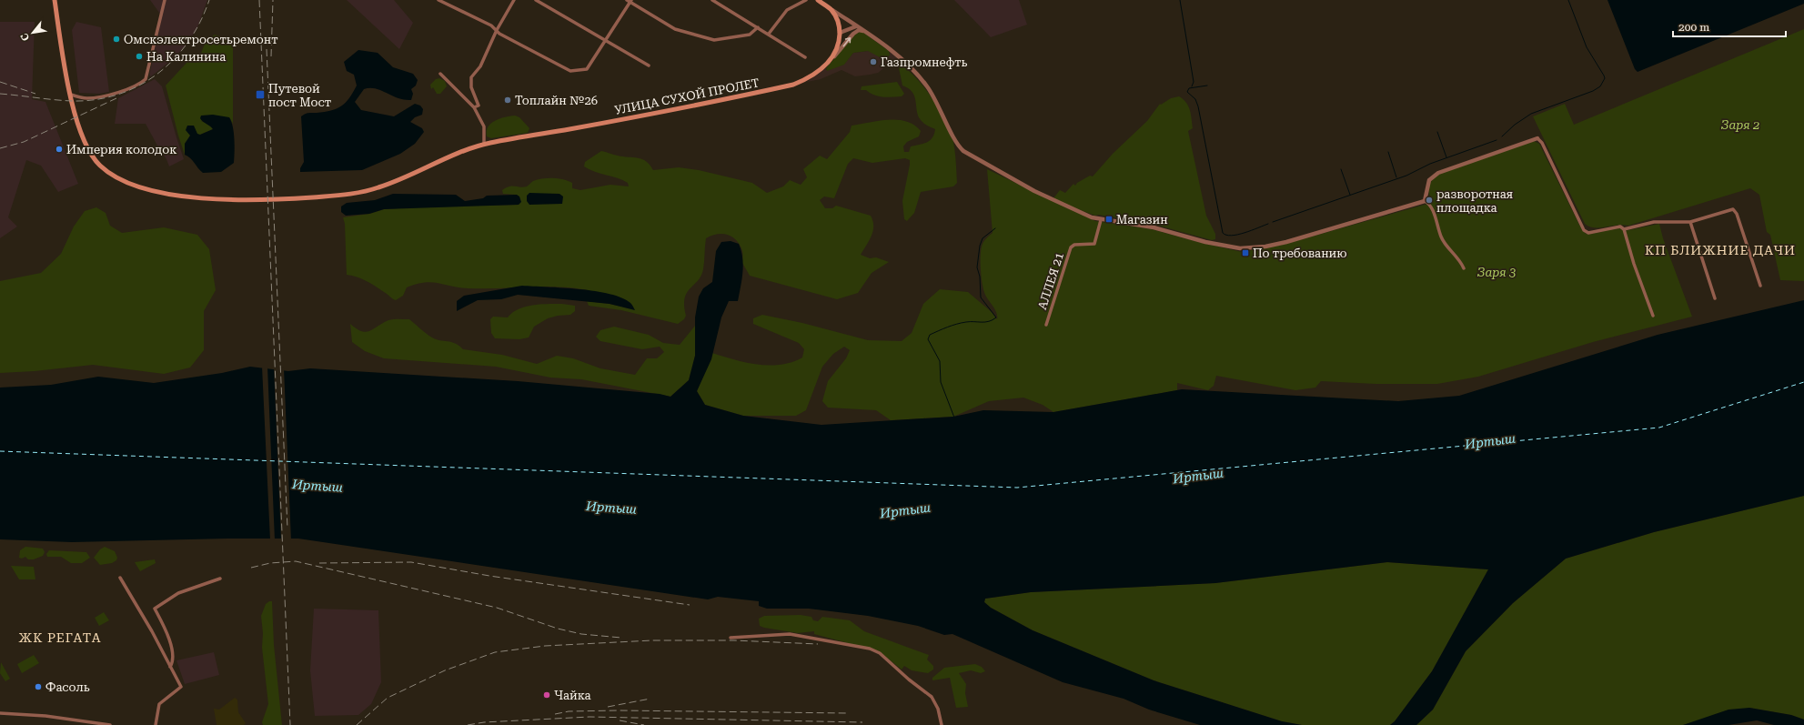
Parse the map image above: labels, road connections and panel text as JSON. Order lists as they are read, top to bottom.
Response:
{
  "streets": {
    "main road": ["УЛИЦА СУХОЙ ПРОЛЕТ"],
    "street": ["АЛЛЕЯ 21"]
  },
  "districts": ["КП БЛИЖНИЕ ДАЧИ", "ЖК РЕГАТА"],
  "water": ["Иртыш"],
  "parks": ["Заря 2", "Заря 3"],
  "places": {
    "other": [
      "Омскэлектросетьремонт",
      "На Калинина",
      "Газпромнефть",
      "Топлайн №26",
      "Империя колодок",
      "разворотная площадка",
      "Фасоль",
      "Чайка"
    ],
    "transit": ["Путевой пост Мост", "Магазин", "По требованию"]
  },
  "scale_bar": "200 m",
  "north": "bottom left"
}
